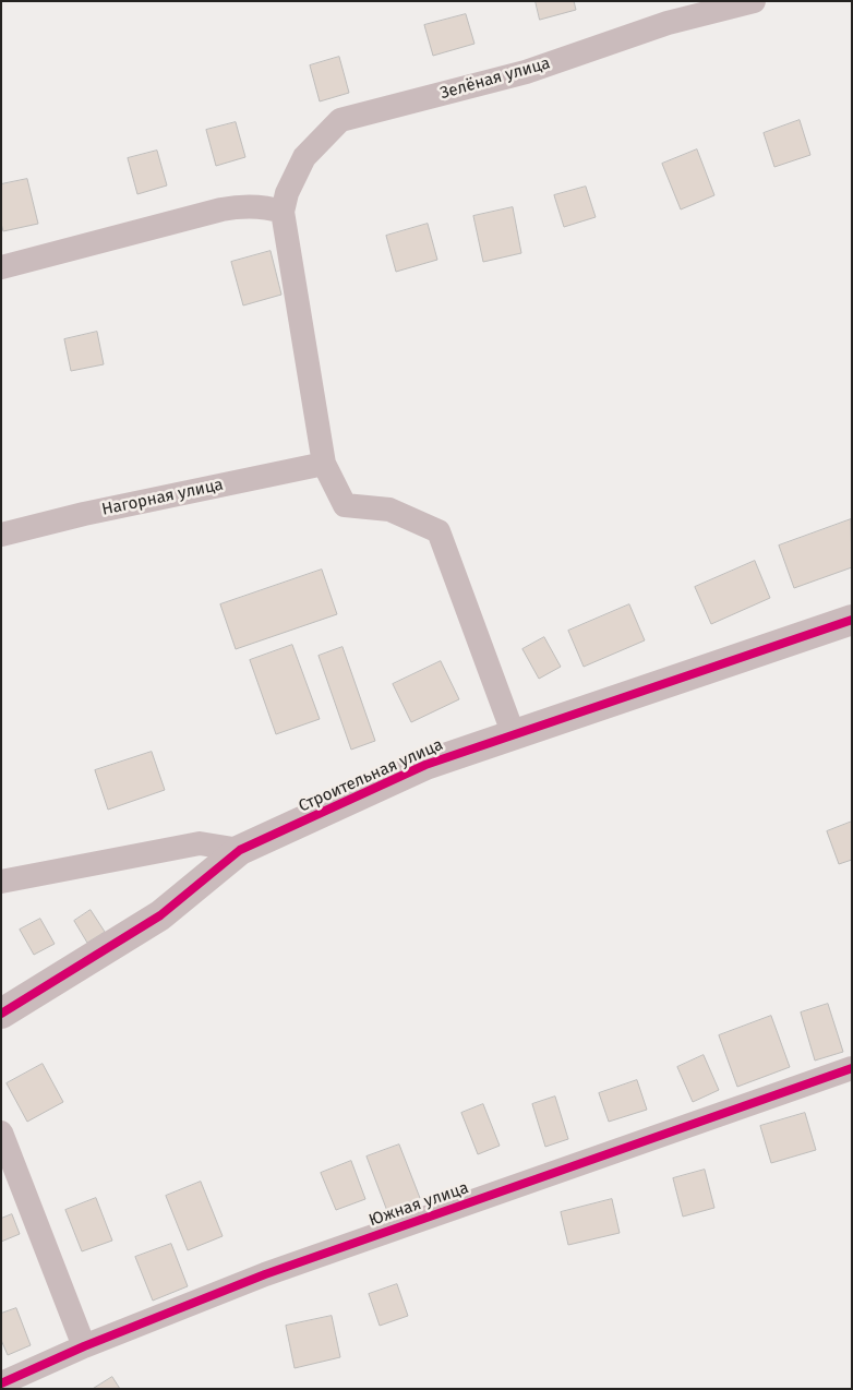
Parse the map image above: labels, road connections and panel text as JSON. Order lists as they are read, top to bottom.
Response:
{
  "streets": {
    "street": [
      "Зелёная улица",
      "Нагорная улица",
      "Строительная улица",
      "Южная улица"
    ]
  }
}
